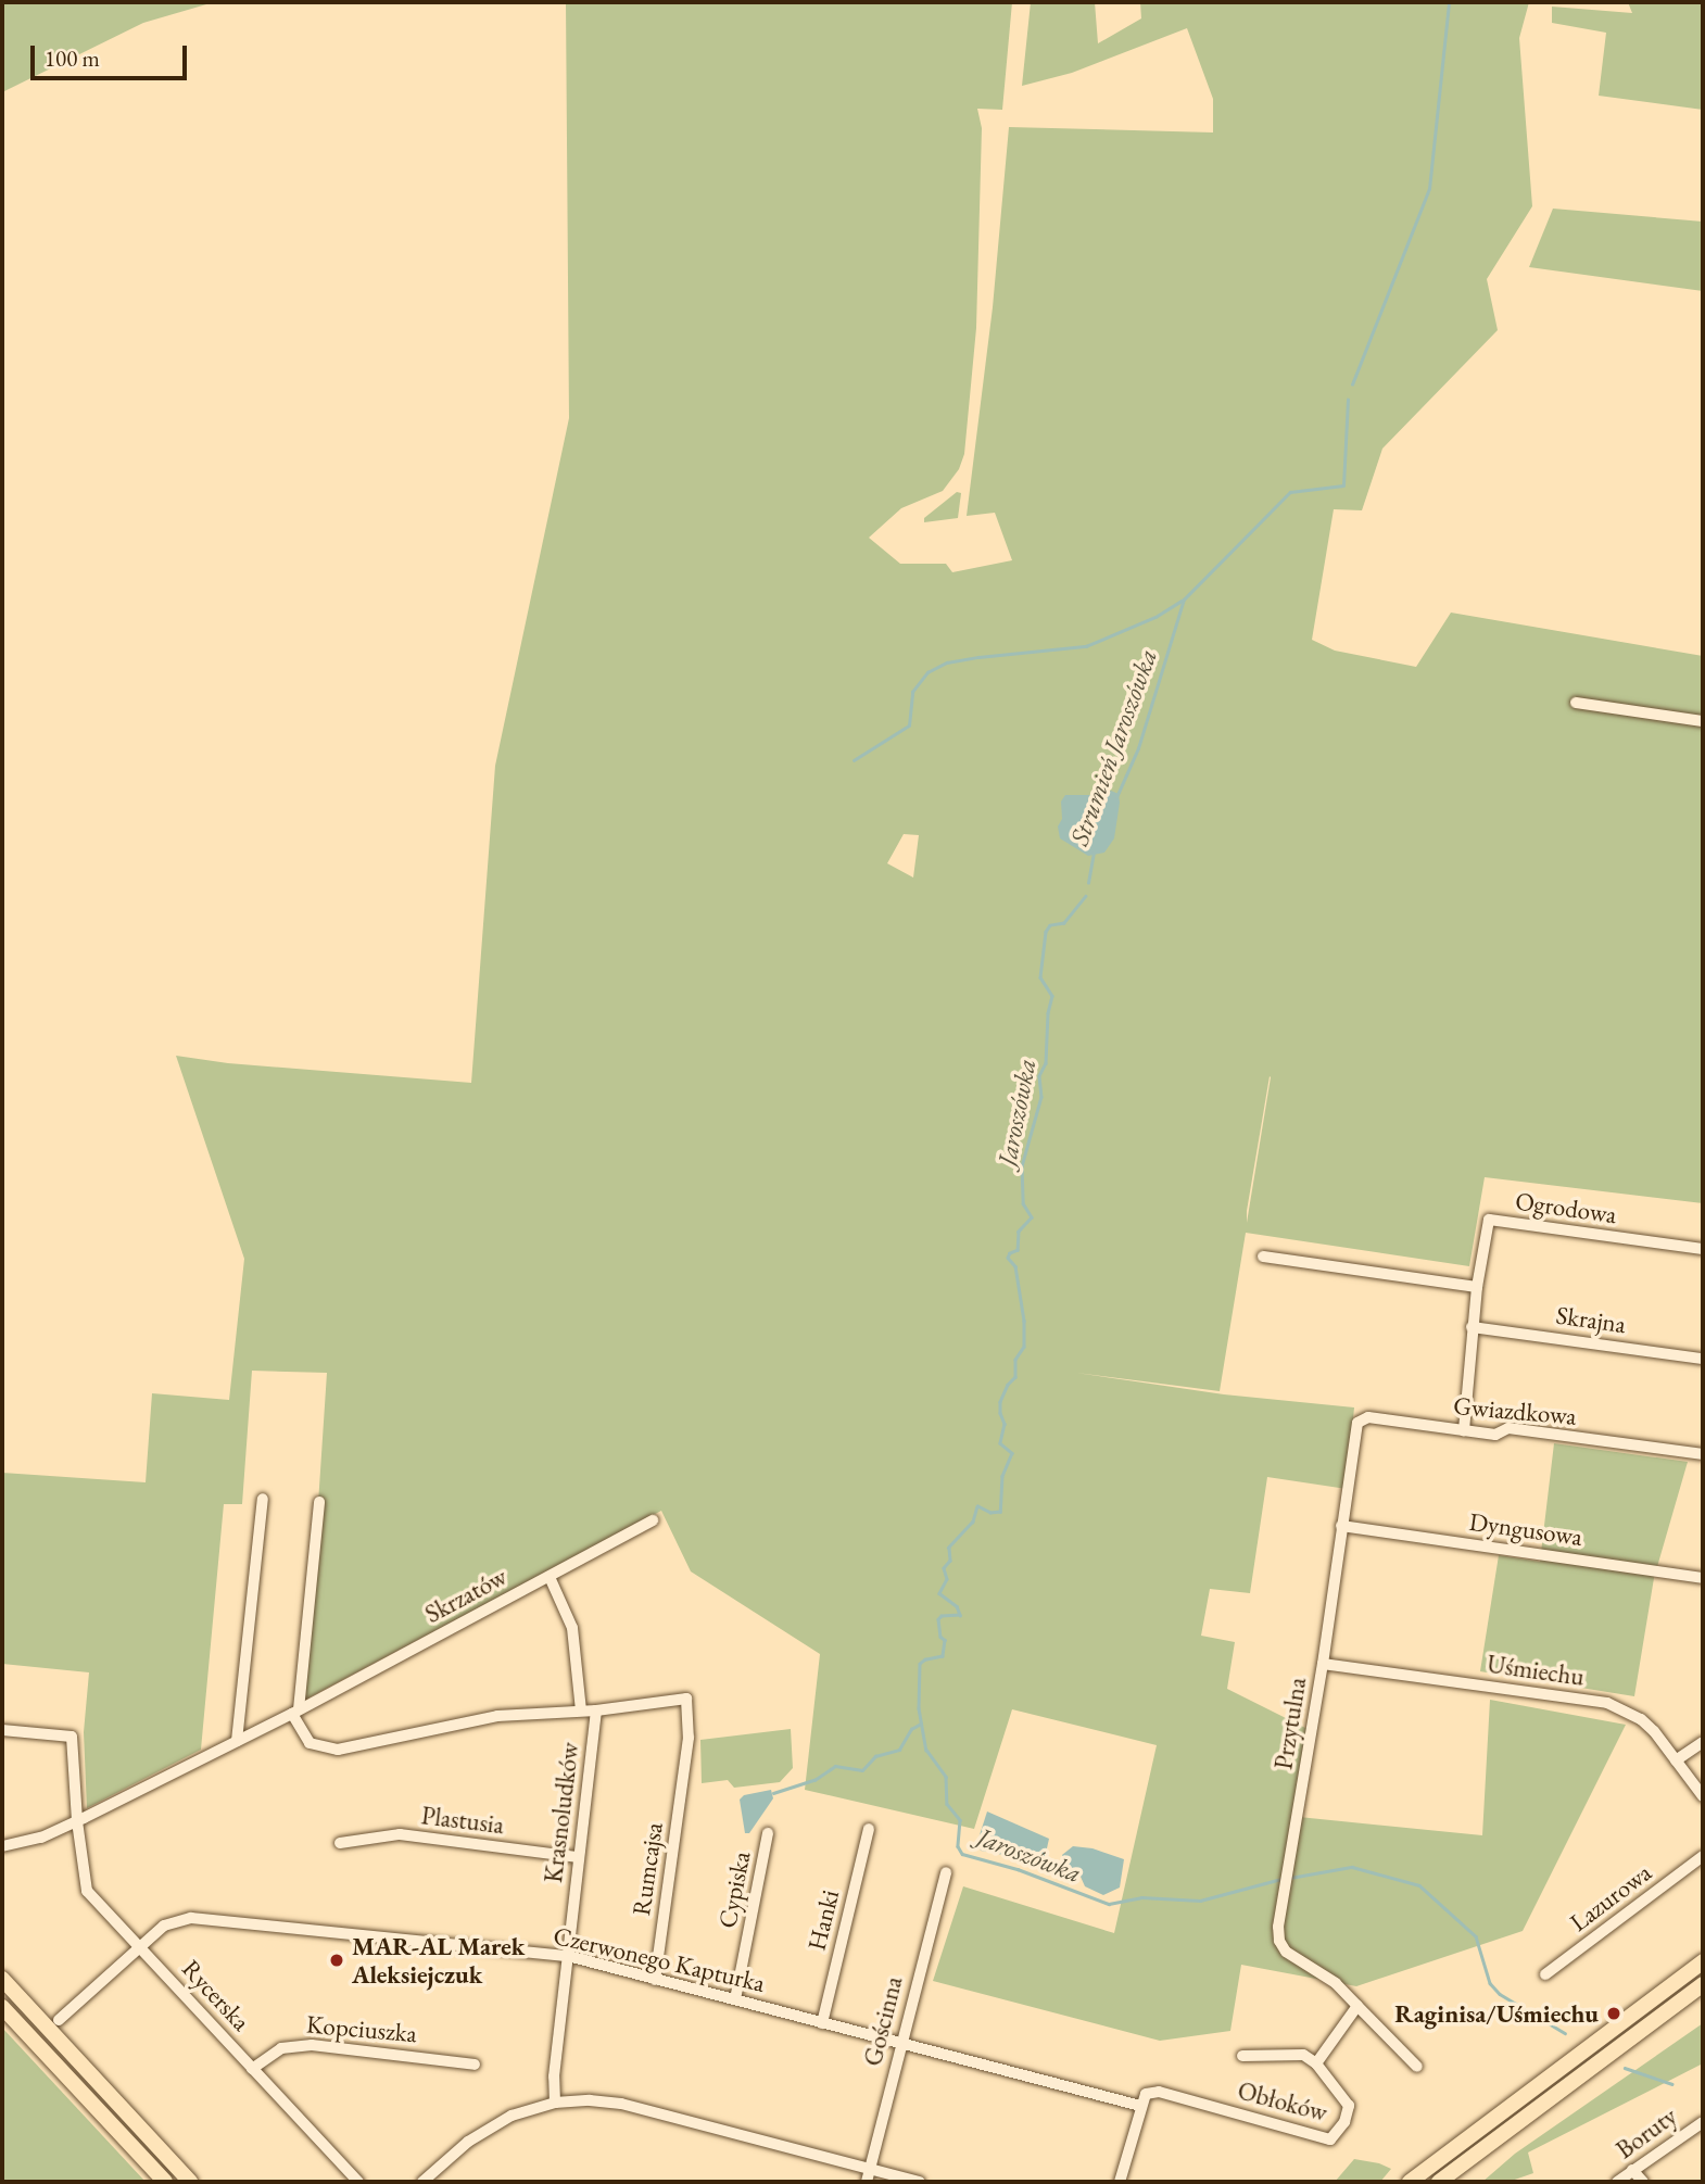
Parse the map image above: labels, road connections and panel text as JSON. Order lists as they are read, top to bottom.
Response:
{
  "streets": {
    "street": [
      "Ogrodowa",
      "Skrajna",
      "Gwiazdkowa",
      "Dyngusowa",
      "Skrzatów",
      "Uśmiechu",
      "Przytulna",
      "Krasnoludków",
      "Plastusia",
      "Rumcajsa",
      "Cypiska",
      "Lazurowa",
      "Hanki",
      "Czerwonego Kapturka",
      "Rycerska",
      "Gościnna",
      "Kopciuszka",
      "Obłoków",
      "Boruty"
    ]
  },
  "crossings": [
    ["Ogrodowa", "Skrajna"],
    ["Ogrodowa", "Gwiazdkowa"],
    ["Gwiazdkowa", "Przytulna"],
    ["Dyngusowa", "Przytulna"],
    ["Skrzatów", "Krasnoludków"],
    ["Skrzatów", "Rycerska"],
    ["Uśmiechu", "Przytulna"],
    ["Przytulna", "Obłoków"],
    ["Krasnoludków", "Plastusia"],
    ["Krasnoludków", "Rumcajsa"],
    ["Krasnoludków", "Czerwonego Kapturka"],
    ["Rumcajsa", "Czerwonego Kapturka"],
    ["Cypiska", "Czerwonego Kapturka"],
    ["Hanki", "Czerwonego Kapturka"],
    ["Czerwonego Kapturka", "Rycerska"],
    ["Czerwonego Kapturka", "Gościnna"],
    ["Czerwonego Kapturka", "Obłoków"],
    ["Rycerska", "Kopciuszka"]
  ],
  "water": ["Strumień Jaroszówka", "Jaroszówka"],
  "places": ["MAR-AL Marek Aleksiejczuk", "Raginisa/Uśmiechu"],
  "scale_bar": "100 m"
}
